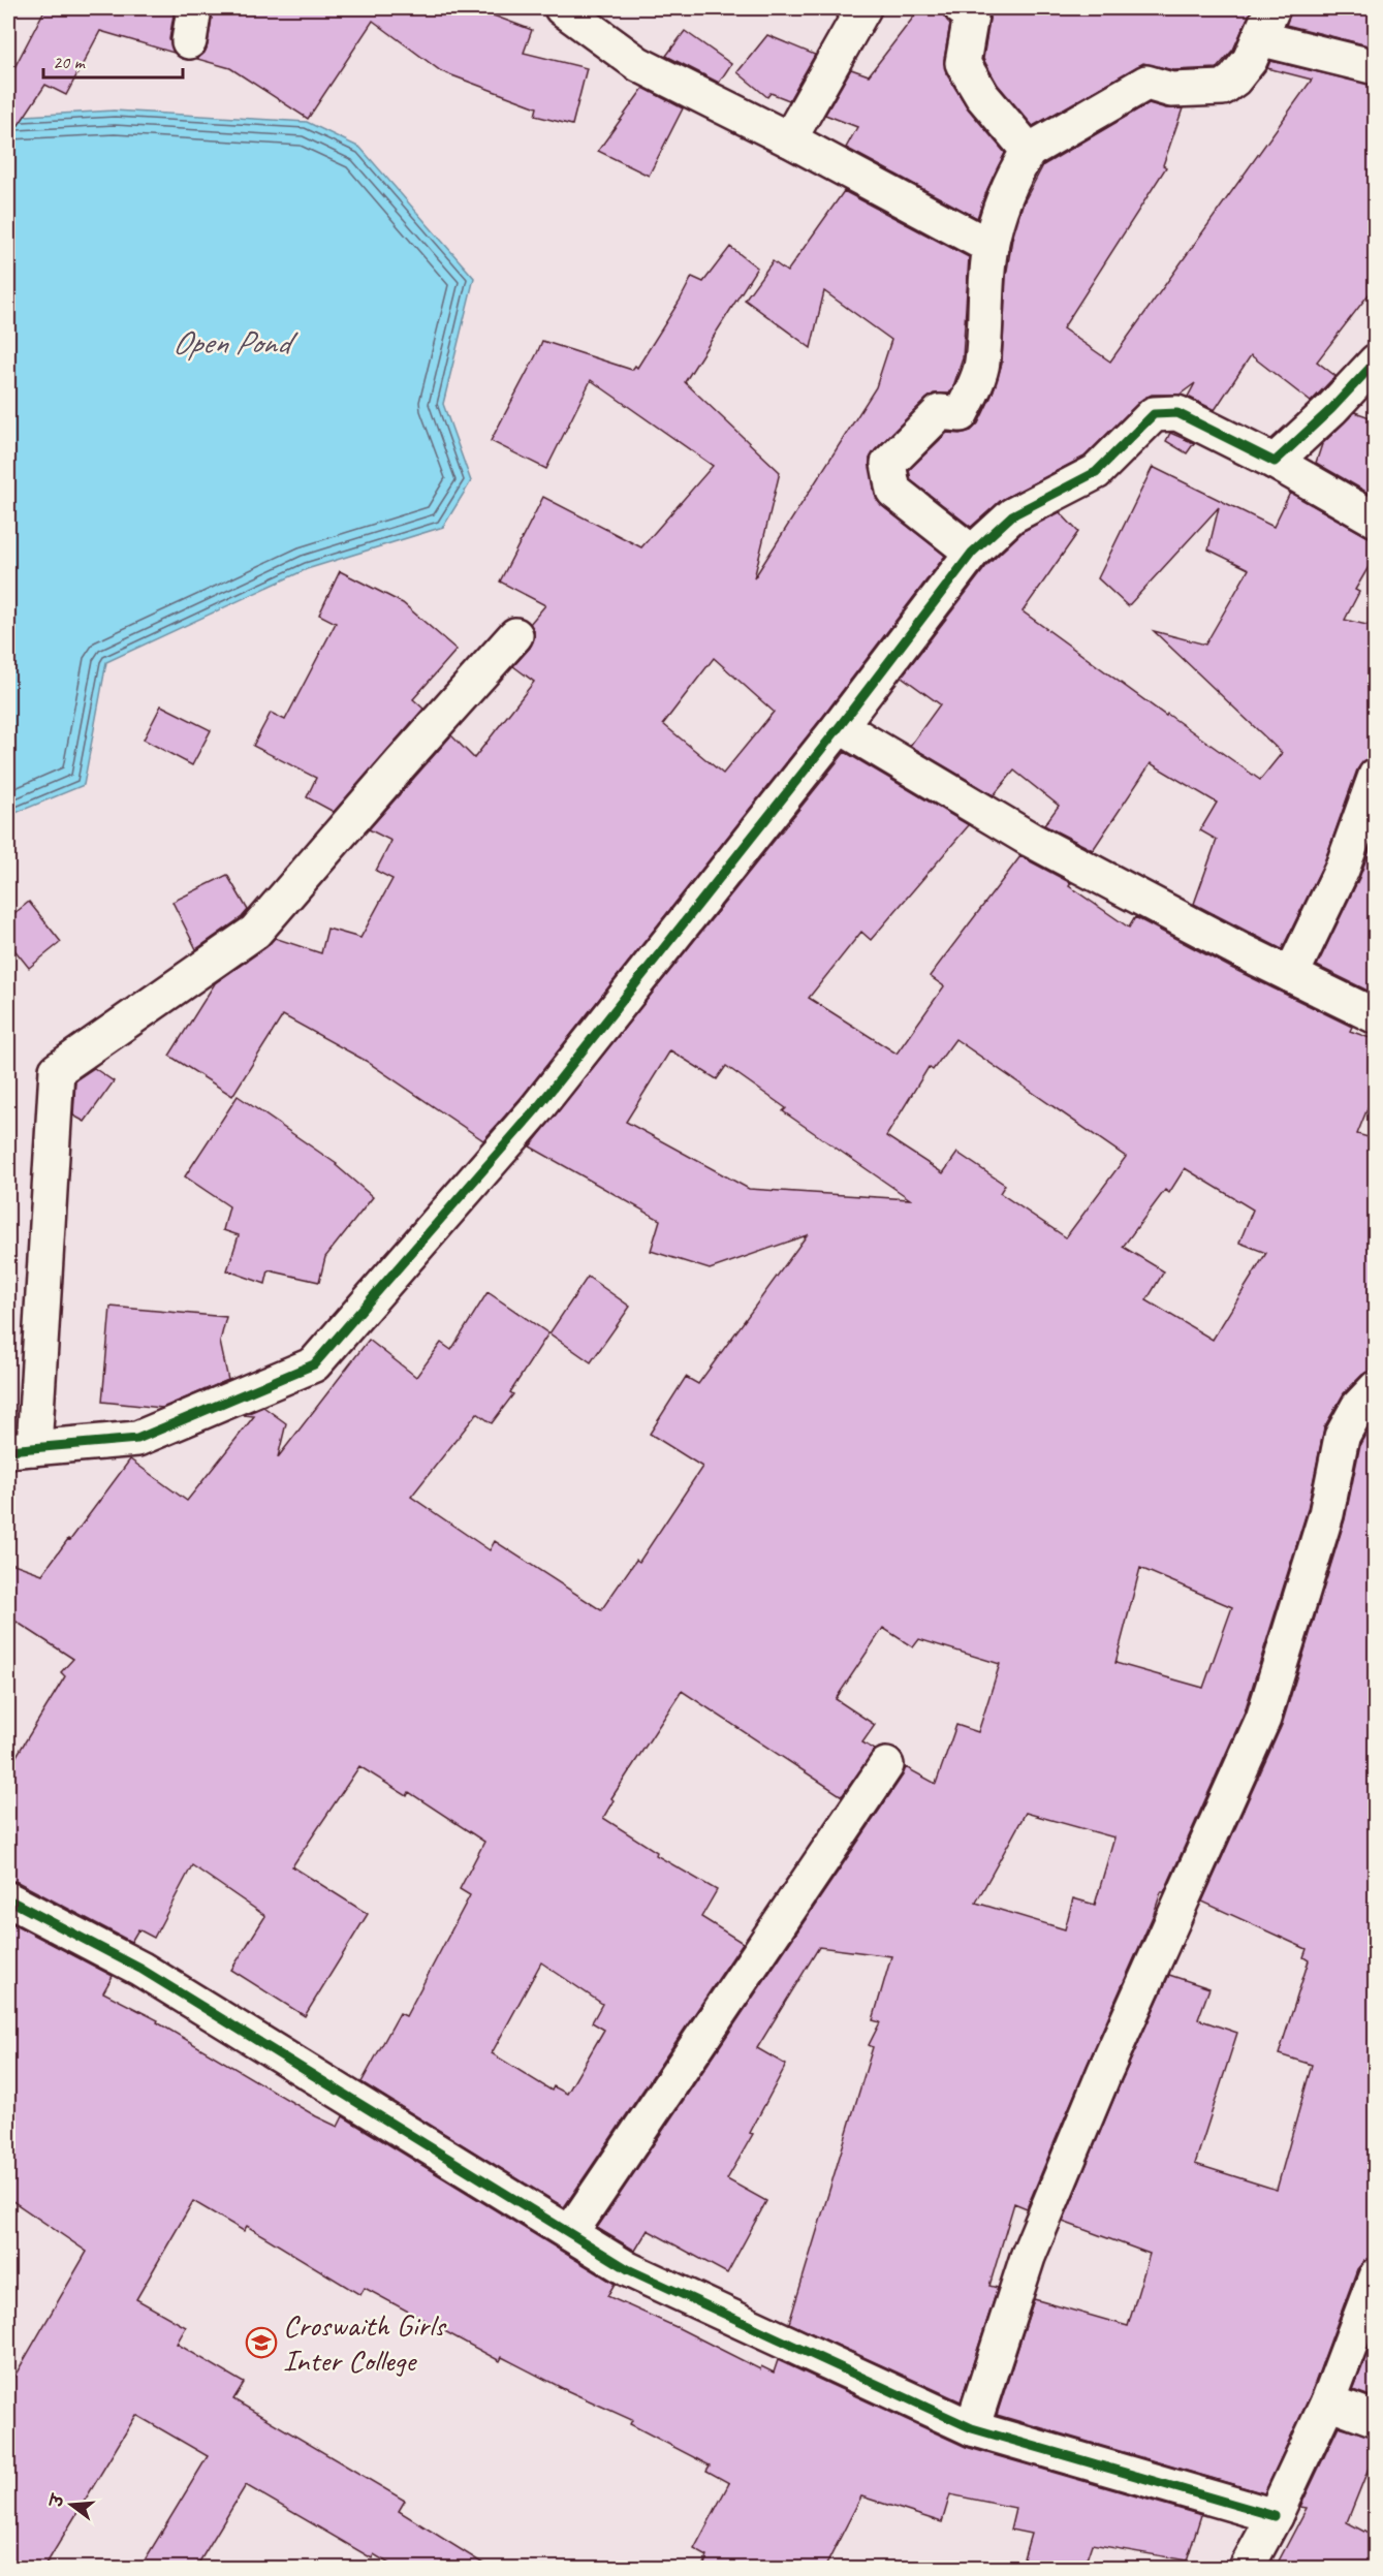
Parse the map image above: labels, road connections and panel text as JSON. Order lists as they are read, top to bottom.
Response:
{
  "water": ["Open Pond"],
  "places": {
    "school or university": ["Croswaith Girls Inter College"]
  },
  "scale_bar": "20 m",
  "north": "left"
}
